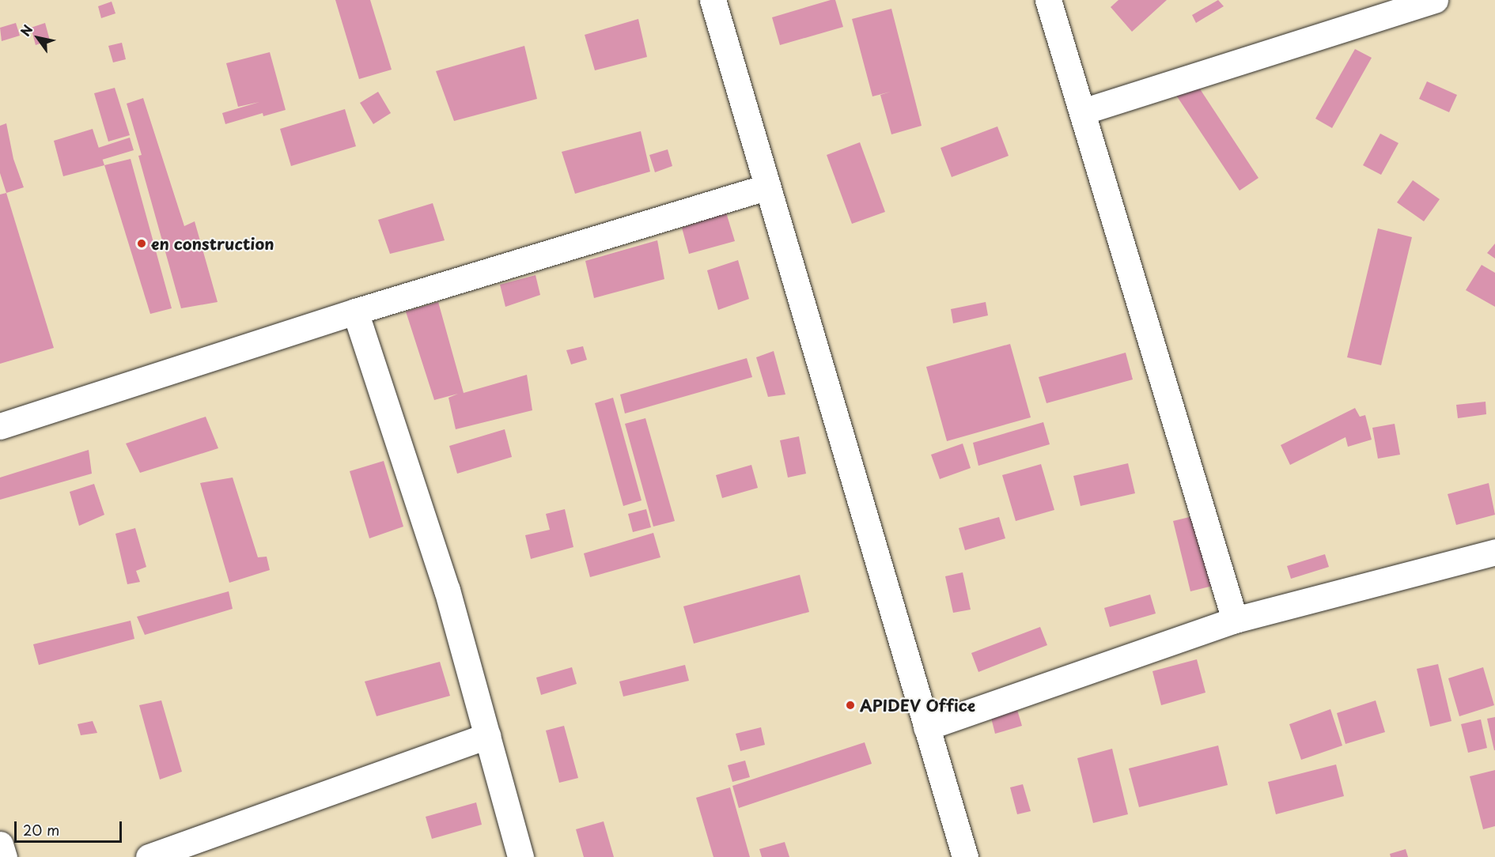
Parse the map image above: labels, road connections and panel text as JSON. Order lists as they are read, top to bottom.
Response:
{
  "places": ["en construction", "APIDEV Office"],
  "scale_bar": "20 m",
  "north": "top left"
}
